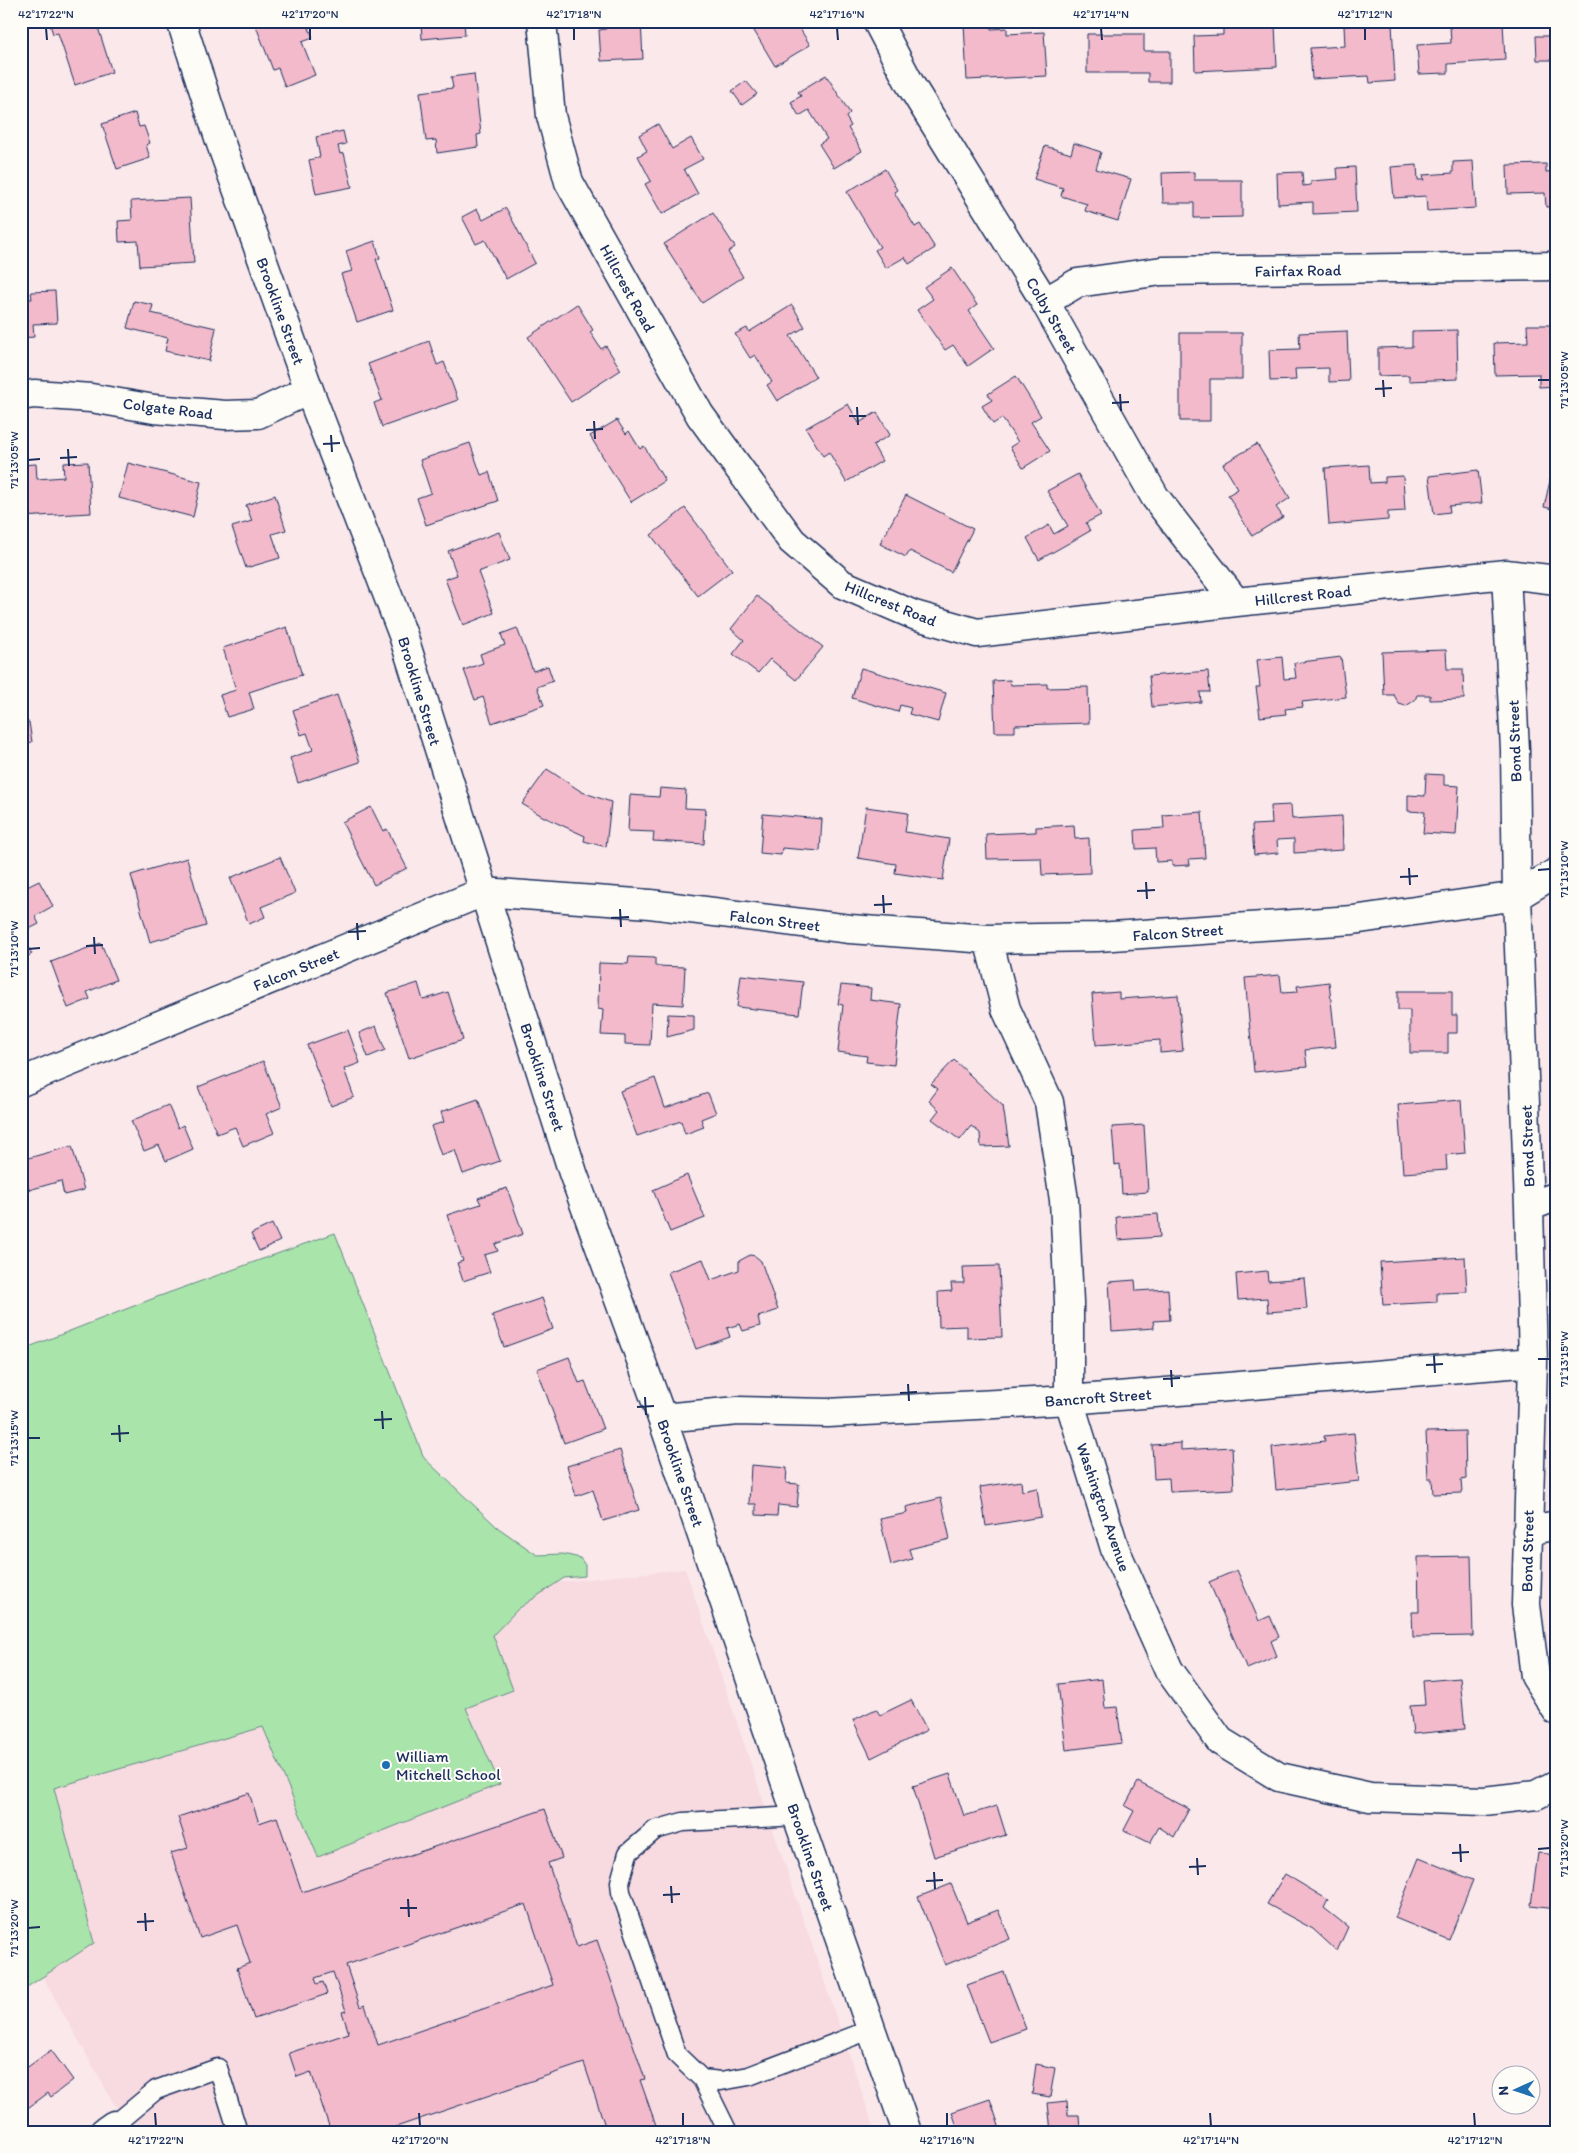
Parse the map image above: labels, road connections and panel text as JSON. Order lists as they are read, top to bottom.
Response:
{
  "streets": {
    "street": [
      "Fairfax Road",
      "Hillcrest Road",
      "Brookline Street",
      "Colby Street",
      "Colgate Road",
      "Bond Street",
      "Falcon Street",
      "Bancroft Street",
      "Washington Avenue"
    ]
  },
  "crossings": [
    ["Fairfax Road", "Colby Street"],
    ["Hillcrest Road", "Colby Street"],
    ["Hillcrest Road", "Bond Street"],
    ["Brookline Street", "Colgate Road"],
    ["Brookline Street", "Falcon Street"],
    ["Brookline Street", "Bancroft Street"],
    ["Bond Street", "Falcon Street"],
    ["Bond Street", "Bancroft Street"],
    ["Falcon Street", "Washington Avenue"],
    ["Bancroft Street", "Washington Avenue"]
  ],
  "places": ["William Mitchell School"],
  "north": "left",
  "coordinates": [
    "42°17'22\"N",
    "42°17'20\"N",
    "42°17'18\"N",
    "42°17'16\"N",
    "42°17'14\"N",
    "42°17'12\"N",
    "71°13'05\"W",
    "71°13'10\"W",
    "71°13'15\"W",
    "71°13'20\"W"
  ]
}
